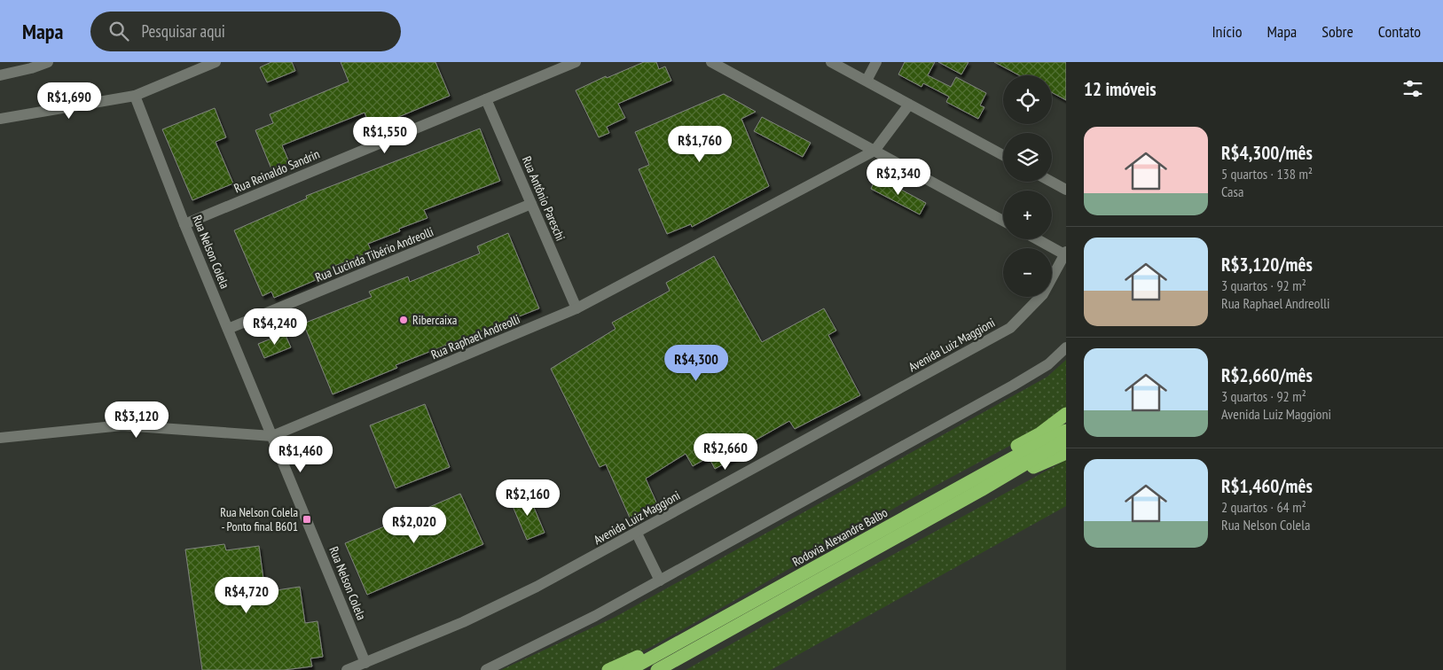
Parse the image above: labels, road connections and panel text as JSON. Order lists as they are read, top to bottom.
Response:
{
  "streets": {
    "highway": ["Rodovia Alexandre Balbo"],
    "street": [
      "Rua Reinaldo Sandrin",
      "Rua Antônio Pareschi",
      "Rua Nelson Colela",
      "Rua Lucinda Tibério Andreolli",
      "Rua Raphael Andreolli",
      "Avenida Luiz Maggioni"
    ]
  },
  "crossings": [
    ["Rua Reinaldo Sandrin", "Rua Antônio Pareschi"],
    ["Rua Reinaldo Sandrin", "Rua Nelson Colela"],
    ["Rua Antônio Pareschi", "Rua Lucinda Tibério Andreolli"],
    ["Rua Antônio Pareschi", "Rua Raphael Andreolli"],
    ["Rua Nelson Colela", "Rua Lucinda Tibério Andreolli"],
    ["Rua Nelson Colela", "Rua Raphael Andreolli"],
    ["Rua Nelson Colela", "Avenida Luiz Maggioni"]
  ],
  "places": {
    "other": ["Ribercaixa"],
    "transit": ["Rua Nelson Colela - Ponto final B601"]
  },
  "page": {
    "header": "Mapa",
    "search": "Pesquisar aqui",
    "nav": [
      "Início",
      "Mapa",
      "Sobre",
      "Contato"
    ],
    "heading": "12 imóveis",
    "map_buttons": ["+", "−"],
    "price": [
      "R$1,690",
      "R$1,550",
      "R$1,760",
      "R$2,340",
      "R$4,240",
      "R$4,300",
      "R$3,120",
      "R$2,660",
      "R$1,460",
      "R$2,160",
      "R$2,020",
      "R$4,720"
    ],
    "list": [
      {
        "name": "R$4,300/mês",
        "note": "5 quartos · 138 m² · Casa"
      },
      {
        "name": "R$3,120/mês",
        "note": "3 quartos · 92 m² · Rua Raphael Andreolli"
      },
      {
        "name": "R$2,660/mês",
        "note": "3 quartos · 92 m² · Avenida Luiz Maggioni"
      },
      {
        "name": "R$1,460/mês",
        "note": "2 quartos · 64 m² · Rua Nelson Colela"
      }
    ]
  }
}
